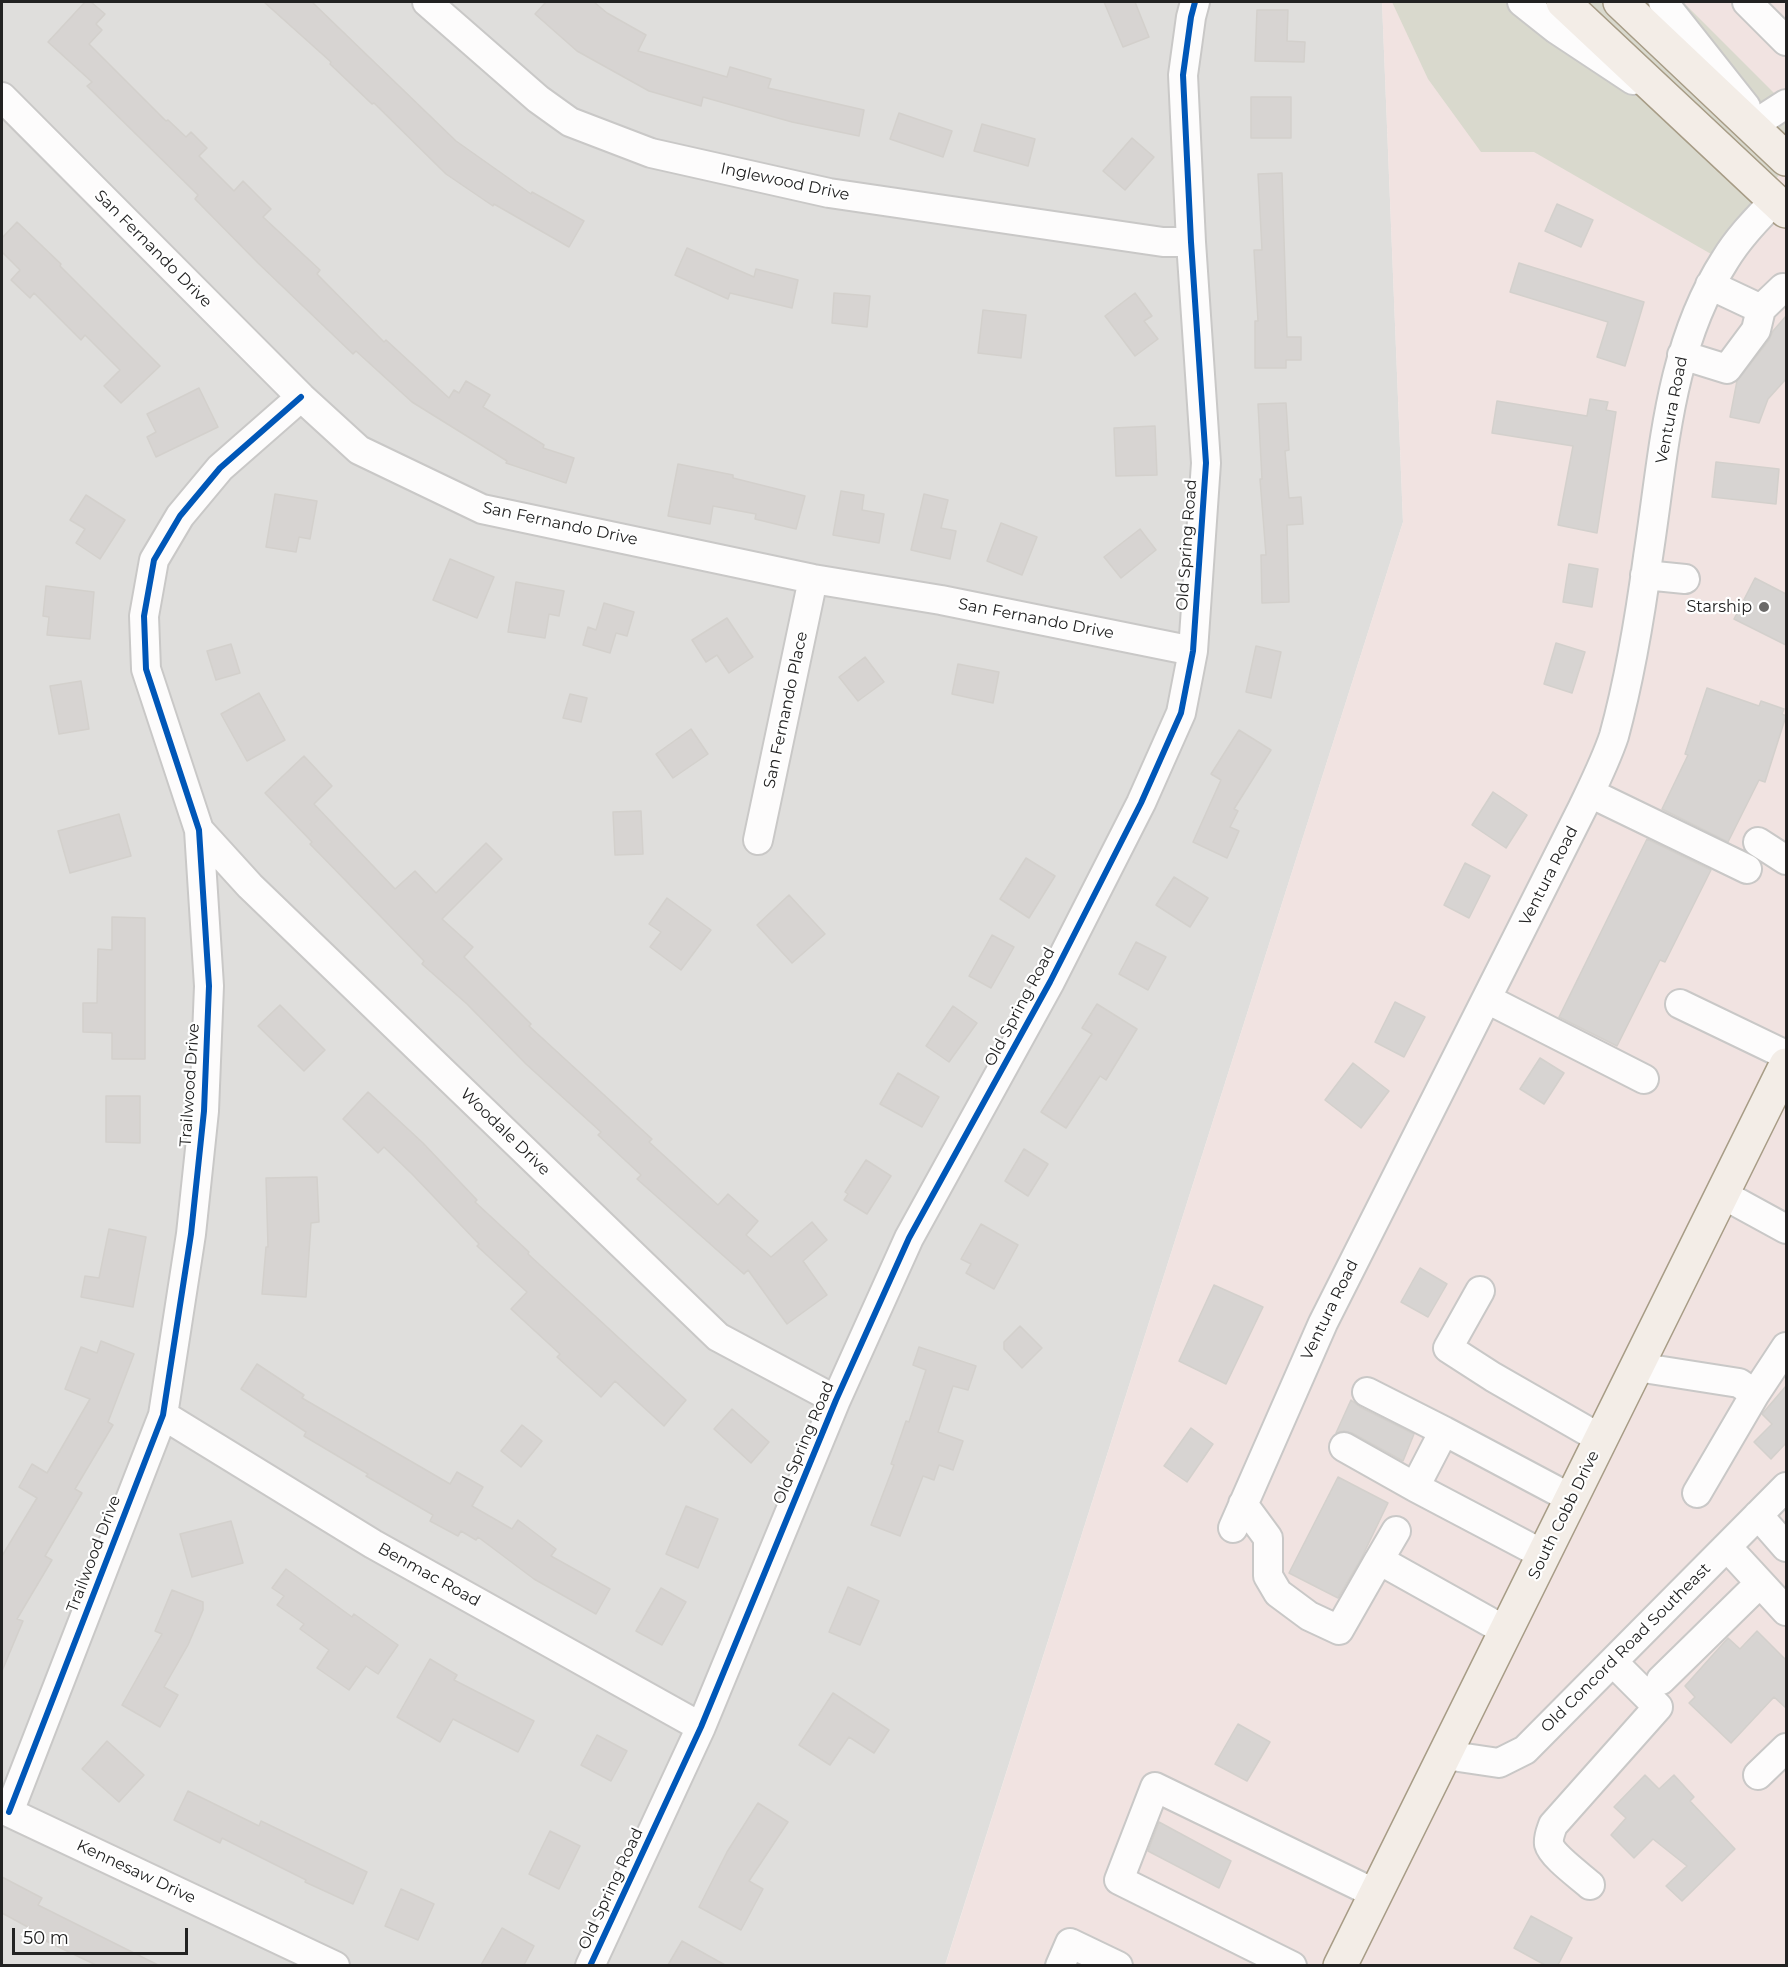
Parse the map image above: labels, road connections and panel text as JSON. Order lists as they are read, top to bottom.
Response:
{
  "streets": {
    "main road": ["South Cobb Drive"],
    "street": [
      "Inglewood Drive",
      "San Fernando Drive",
      "Ventura Road",
      "Old Spring Road",
      "San Fernando Place",
      "Trailwood Drive",
      "Woodale Drive",
      "Benmac Road",
      "Old Concord Road Southeast",
      "Kennesaw Drive"
    ]
  },
  "crossings": [
    ["Inglewood Drive", "Old Spring Road"],
    ["San Fernando Drive", "Old Spring Road"],
    ["San Fernando Drive", "San Fernando Place"],
    ["San Fernando Drive", "Trailwood Drive"],
    ["Old Spring Road", "Woodale Drive"],
    ["Old Spring Road", "Benmac Road"],
    ["Trailwood Drive", "Woodale Drive"],
    ["Trailwood Drive", "Benmac Road"],
    ["Trailwood Drive", "Kennesaw Drive"],
    ["South Cobb Drive", "Old Concord Road Southeast"]
  ],
  "places": ["Starship"],
  "scale_bar": "50 m"
}
